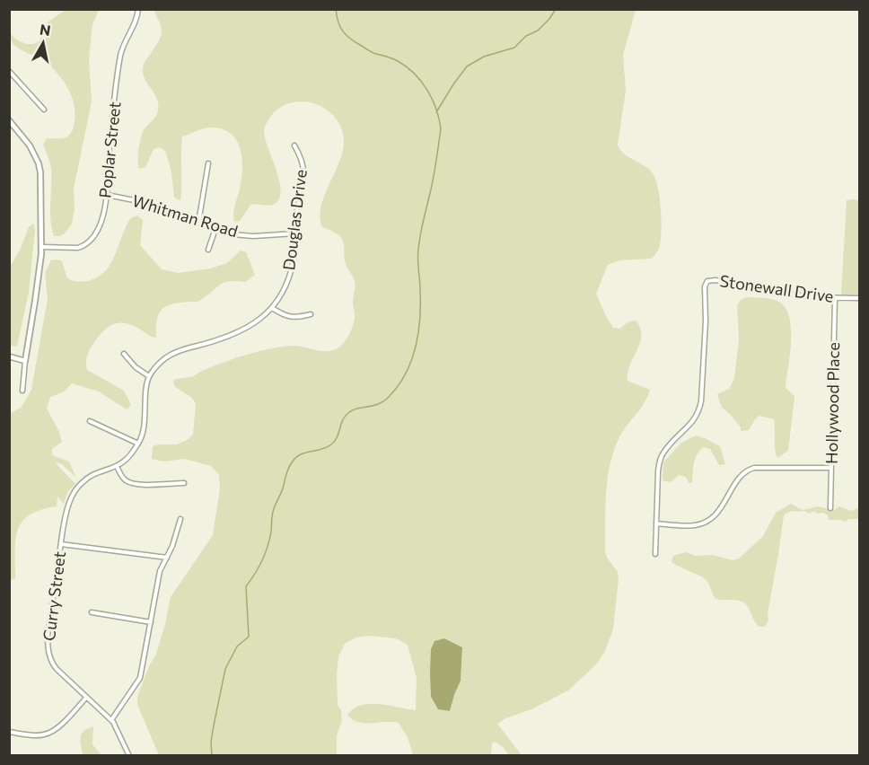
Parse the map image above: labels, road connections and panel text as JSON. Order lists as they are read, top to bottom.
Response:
{
  "streets": {
    "street": [
      "Poplar Street",
      "Whitman Road",
      "Douglas Drive",
      "Stonewall Drive",
      "Hollywood Place",
      "Curry Street"
    ]
  },
  "crossings": [
    ["Poplar Street", "Whitman Road"],
    ["Whitman Road", "Douglas Drive"],
    ["Stonewall Drive", "Hollywood Place"]
  ],
  "north": "top"
}
